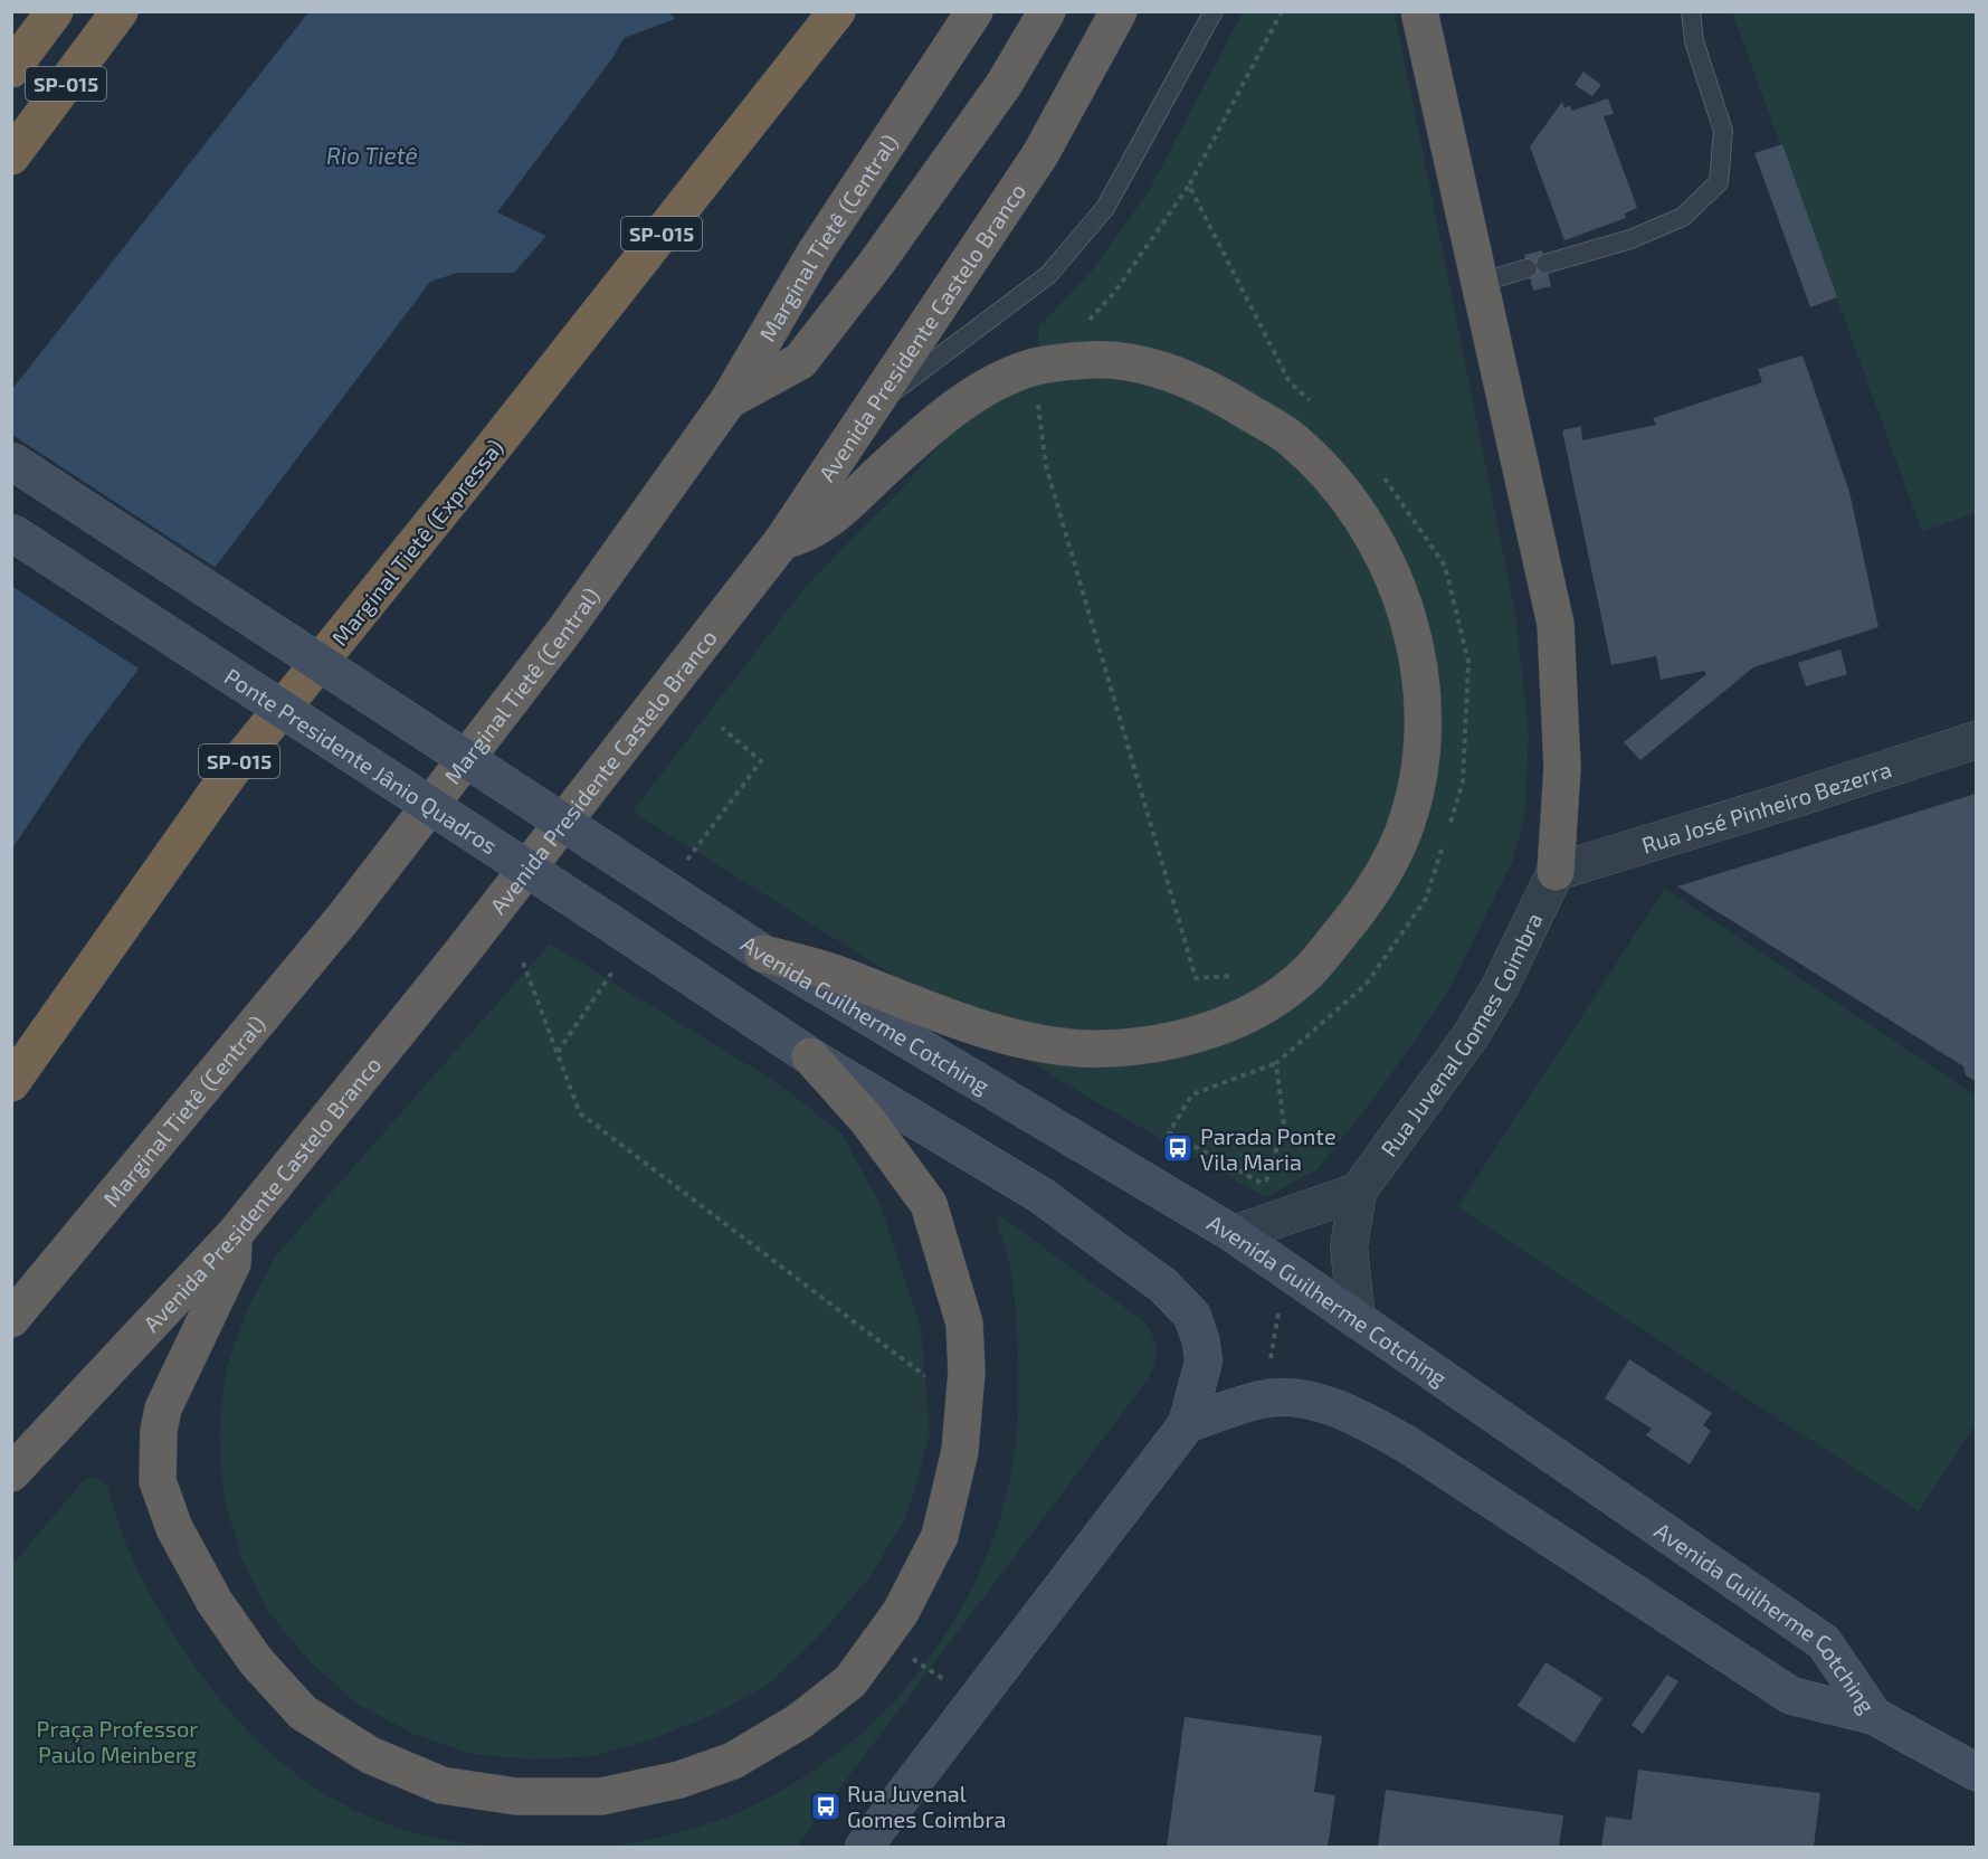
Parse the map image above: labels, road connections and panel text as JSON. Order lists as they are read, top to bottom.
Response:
{
  "streets": {
    "highway": [
      "SP-015",
      "Marginal Tietê (Central)",
      "Avenida Presidente Castelo Branco",
      "Marginal Tietê (Expressa)"
    ],
    "main road": ["Ponte Presidente Jânio Quadros", "Avenida Guilherme Cotching"],
    "street": ["Rua José Pinheiro Bezerra", "Rua Juvenal Gomes Coimbra"]
  },
  "crossings": [
    ["Rua José Pinheiro Bezerra", "Rua Juvenal Gomes Coimbra"],
    ["Avenida Guilherme Cotching", "Rua Juvenal Gomes Coimbra"]
  ],
  "water": ["Rio Tietê"],
  "parks": ["Praça Professor Paulo Meinberg"],
  "places": {
    "bus stop": ["Parada Ponte Vila Maria", "Rua Juvenal Gomes Coimbra"]
  }
}
